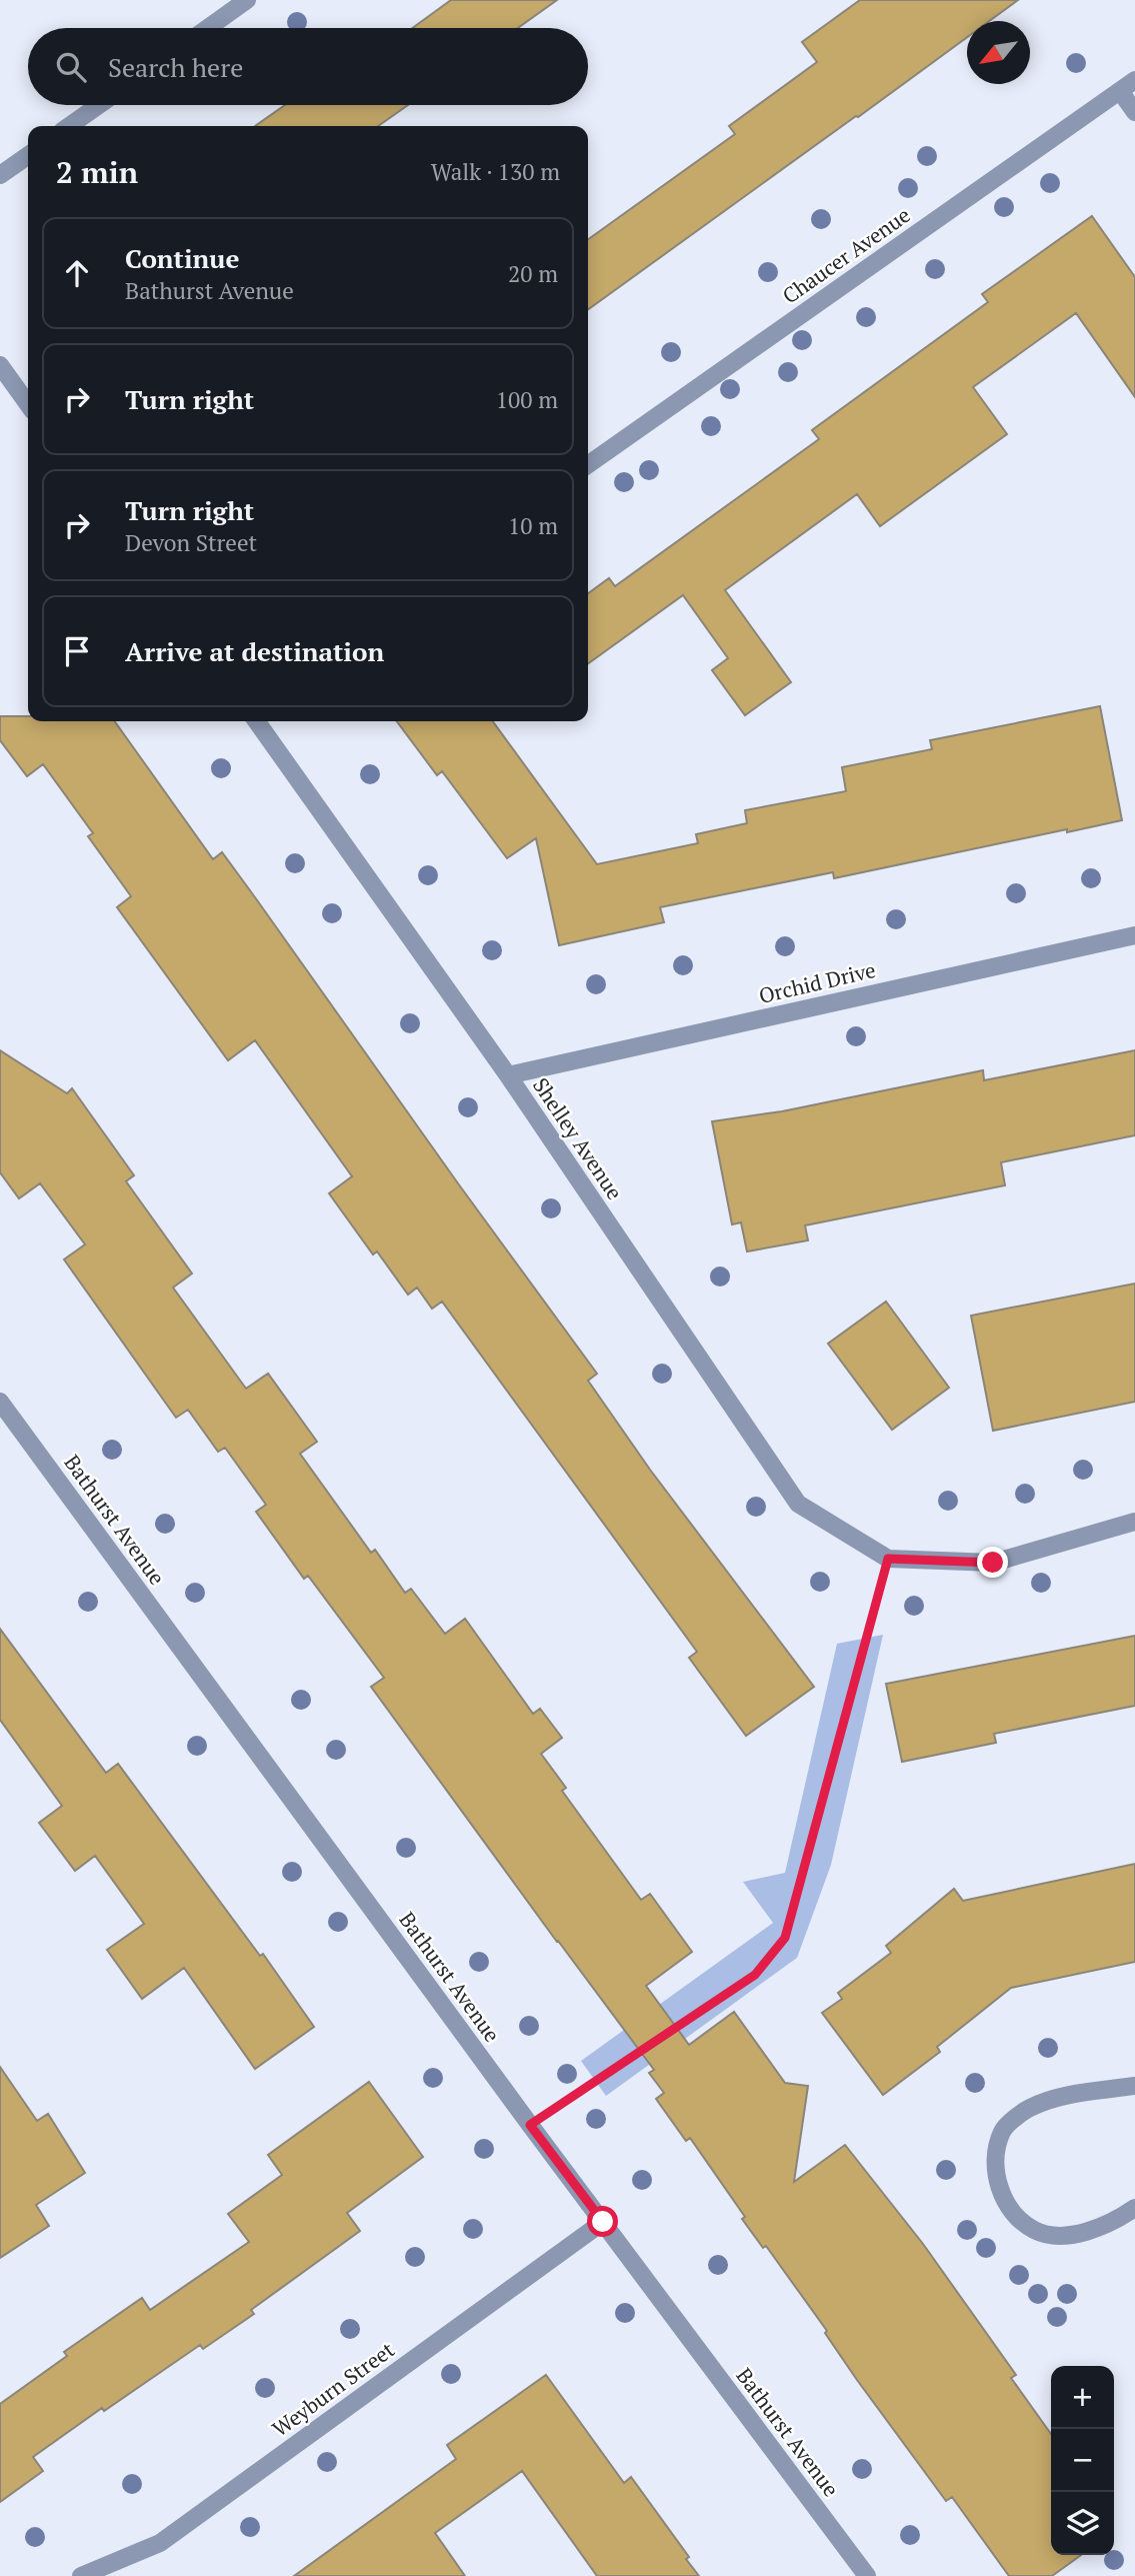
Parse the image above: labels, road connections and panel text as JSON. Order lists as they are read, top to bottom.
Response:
{
  "streets": {
    "street": [
      "Chaucer Avenue",
      "Orchid Drive",
      "Shelley Avenue",
      "Bathurst Avenue",
      "Weyburn Street"
    ]
  },
  "crossings": [
    ["Orchid Drive", "Shelley Avenue"],
    ["Bathurst Avenue", "Weyburn Street"]
  ],
  "north": "bottom left",
  "page": {
    "search": "Search here",
    "heading": ["2 min", "Walk · 130 m"],
    "list": [
      ["Continue", "Bathurst Avenue", "20 m"],
      ["Turn right", "100 m"],
      ["Turn right", "Devon Street", "10 m"],
      "Arrive at destination"
    ],
    "map_buttons": ["+", "−"]
  }
}
